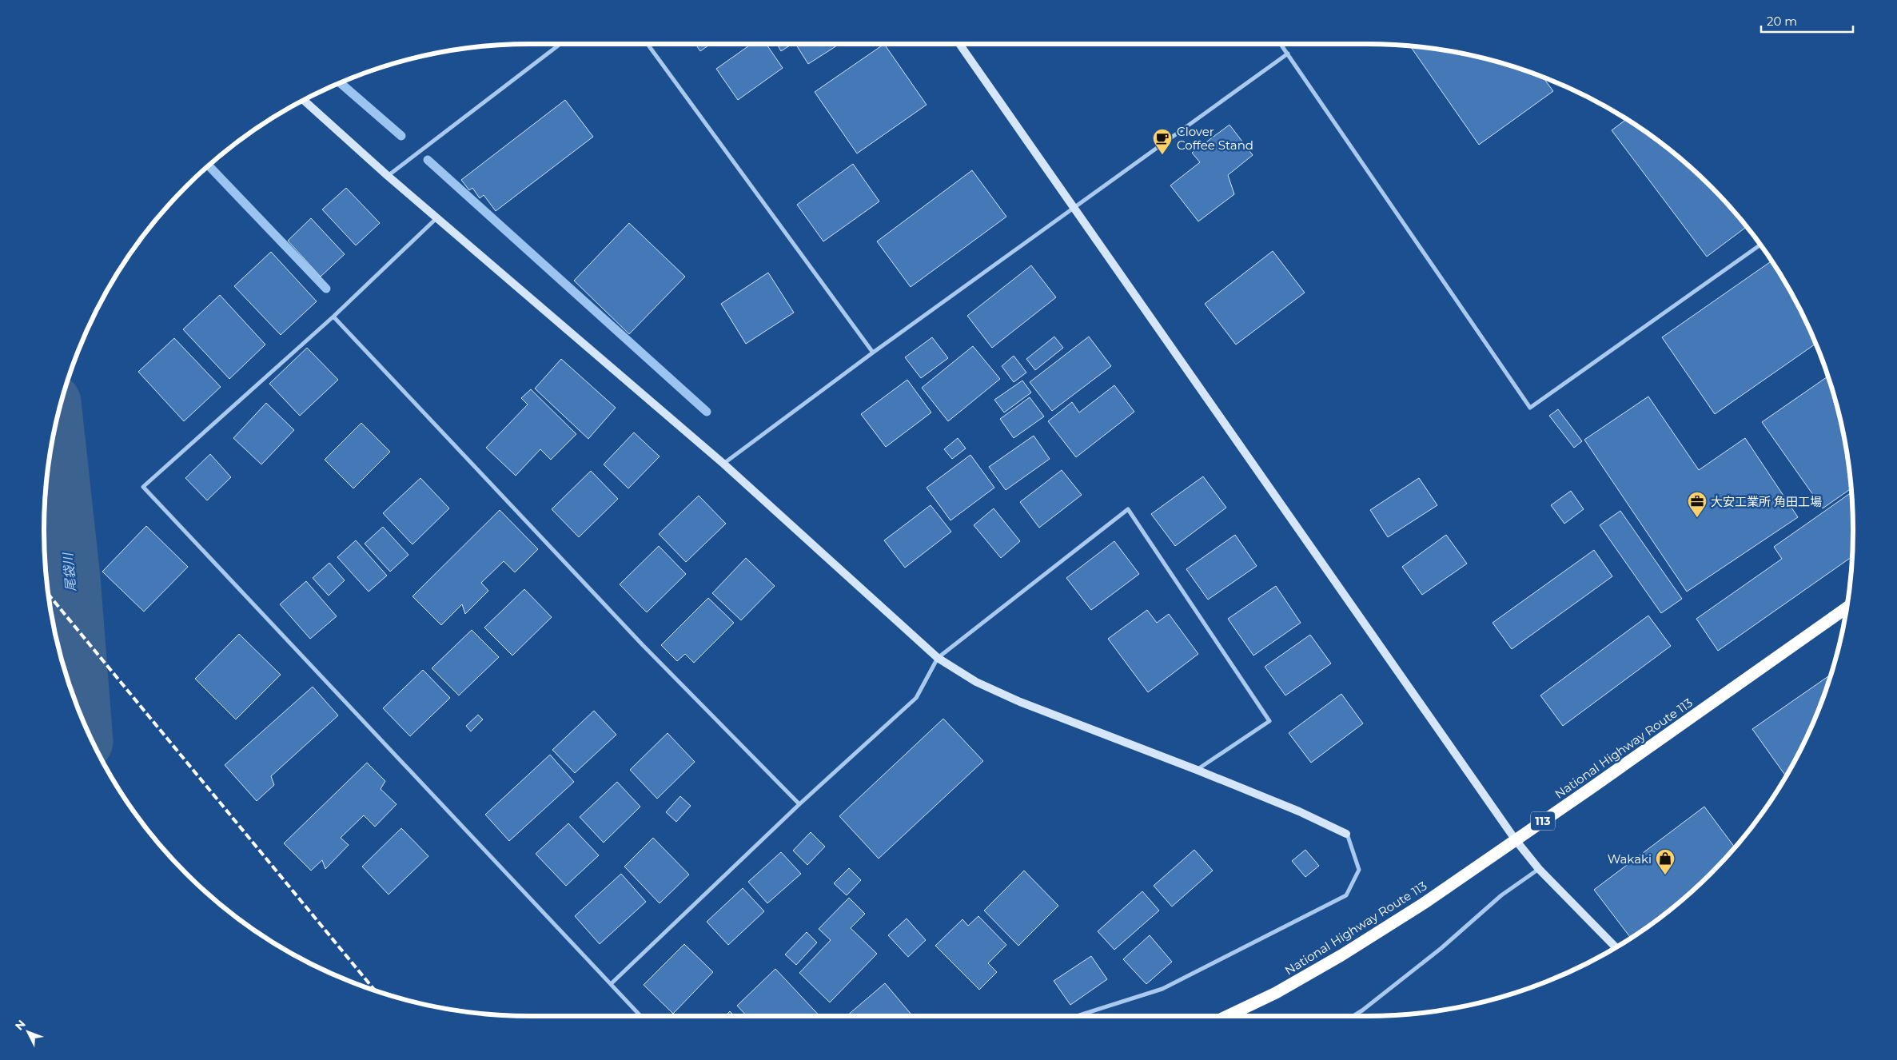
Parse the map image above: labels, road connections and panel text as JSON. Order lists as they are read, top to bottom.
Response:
{
  "streets": {
    "highway": ["National Highway Route 113", "113"]
  },
  "water": ["尾袋川"],
  "places": {
    "cafe": ["Clover Coffee Stand"],
    "office": ["大安工業所 角田工場"],
    "shop": ["Wakaki"]
  },
  "scale_bar": "20 m",
  "north": "top left"
}
